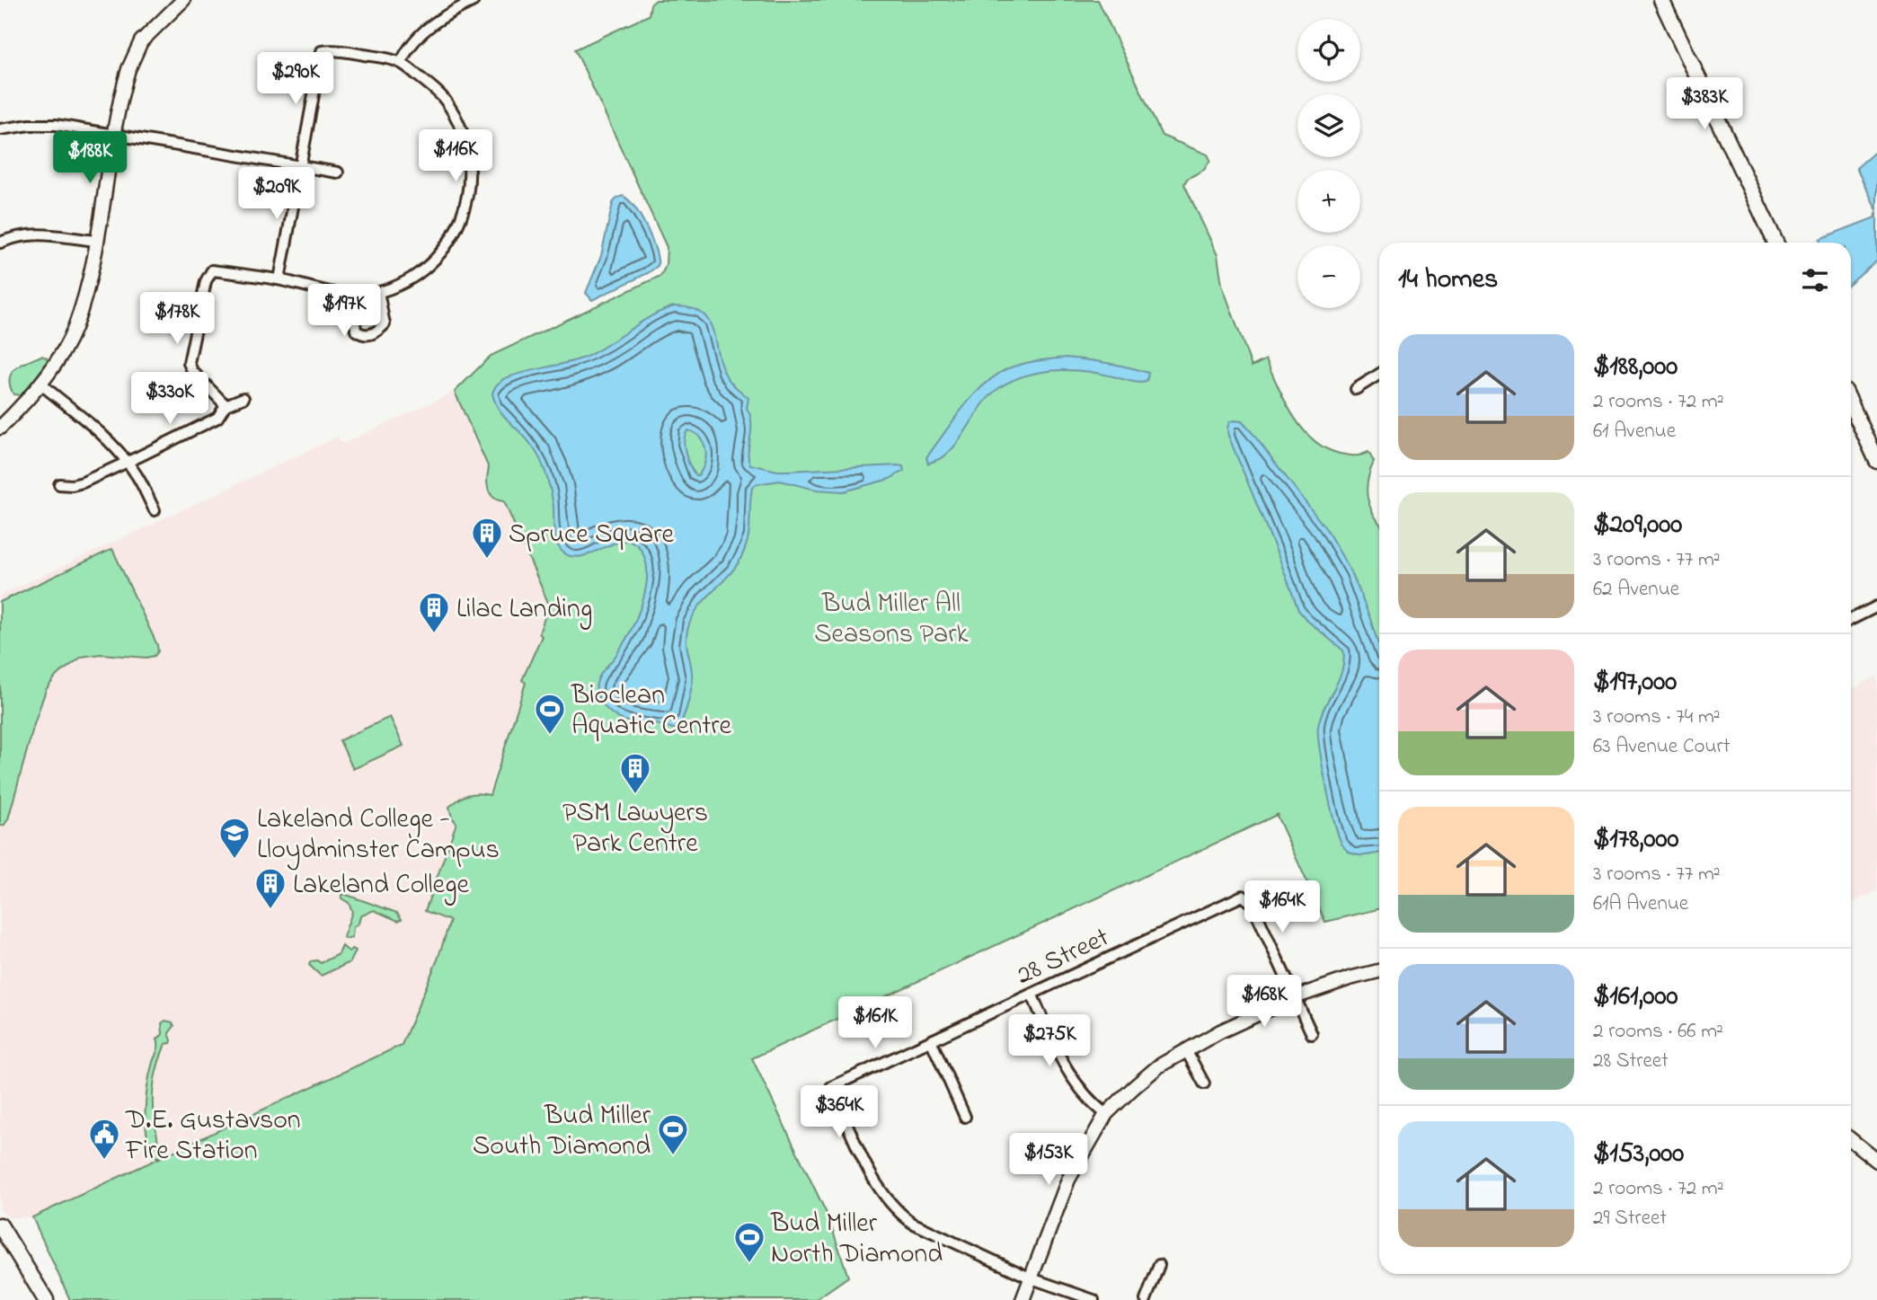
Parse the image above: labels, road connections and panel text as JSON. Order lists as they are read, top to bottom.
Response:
{
  "streets": {
    "street": ["28 Street"]
  },
  "parks": ["Bud Miller All Seasons Park"],
  "places": {
    "building": [
      "Spruce Square",
      "Lilac Landing",
      "PSM Lawyers Park Centre",
      "Lakeland College"
    ],
    "sports": ["Bioclean Aquatic Centre", "Bud Miller South Diamond", "Bud Miller North Diamond"],
    "school or university": ["Lakeland College - Lloydminster Campus"],
    "public building": ["D.E. Gustavson Fire Station"]
  },
  "page": {
    "map_buttons": ["+", "−"],
    "price": [
      "$290K",
      "$383K",
      "$116K",
      "$188K",
      "$209K",
      "$197K",
      "$178K",
      "$330K",
      "$164K",
      "$168K",
      "$161K",
      "$275K",
      "$364K",
      "$153K"
    ],
    "heading": "14 homes",
    "list": [
      {
        "name": "$188,000",
        "note": "2 rooms · 72 m² · 61 Avenue"
      },
      {
        "name": "$209,000",
        "note": "3 rooms · 77 m² · 62 Avenue"
      },
      {
        "name": "$197,000",
        "note": "3 rooms · 74 m² · 63 Avenue Court"
      },
      {
        "name": "$178,000",
        "note": "3 rooms · 77 m² · 61A Avenue"
      },
      {
        "name": "$161,000",
        "note": "2 rooms · 66 m² · 28 Street"
      },
      {
        "name": "$153,000",
        "note": "2 rooms · 72 m² · 29 Street"
      }
    ]
  }
}
